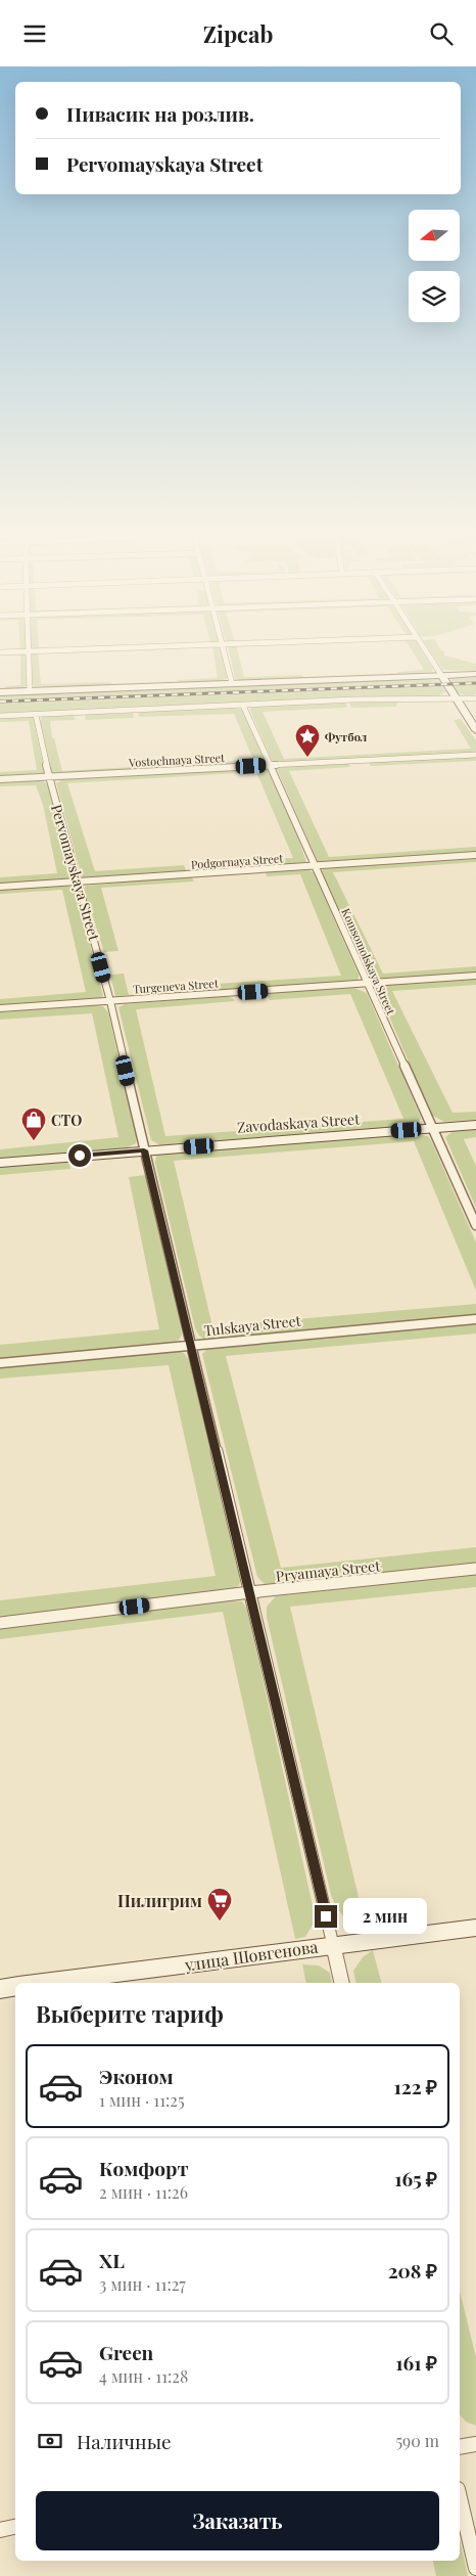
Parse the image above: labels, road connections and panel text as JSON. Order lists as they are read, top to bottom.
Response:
{
  "streets": {
    "main road": ["Zavodaskaya Street", "улица Шовгенова"],
    "street": [
      "Vostochnaya Street",
      "Podgornaya Street",
      "Pervomayskaya Street",
      "Komsomolskaya Street",
      "Turgeneva Street",
      "Tulskaya Street",
      "Pryamaya Street"
    ]
  },
  "crossings": [
    ["Vostochnaya Street", "Pervomayskaya Street"],
    ["Vostochnaya Street", "Komsomolskaya Street"],
    ["Podgornaya Street", "Pervomayskaya Street"],
    ["Podgornaya Street", "Komsomolskaya Street"],
    ["Pervomayskaya Street", "Turgeneva Street"],
    ["Pervomayskaya Street", "Zavodaskaya Street"],
    ["Pervomayskaya Street", "Tulskaya Street"],
    ["Pervomayskaya Street", "Pryamaya Street"],
    ["Pervomayskaya Street", "улица Шовгенова"],
    ["Komsomolskaya Street", "Turgeneva Street"],
    ["Komsomolskaya Street", "Zavodaskaya Street"]
  ],
  "places": {
    "place": ["Футбол"],
    "shop": ["СТО"],
    "supermarket": ["Пилигрим"]
  },
  "north": "left",
  "page": {
    "header": "Zipcab",
    "banner": ["Пивасик на розлив.", "Pervomayskaya Street"],
    "bubble": "2 мин",
    "heading": "Выберите тариф",
    "list": [
      {
        "name": "Эконом",
        "note": "1 мин · 11:25",
        "value": "122 ₽"
      },
      {
        "name": "Комфорт",
        "note": "2 мин · 11:26",
        "value": "165 ₽"
      },
      {
        "name": "XL",
        "note": "3 мин · 11:27",
        "value": "208 ₽"
      },
      {
        "name": "Green",
        "note": "4 мин · 11:28",
        "value": "161 ₽"
      }
    ],
    "pay": ["Наличные", "590 m"],
    "buttons": "Заказать"
  }
}
